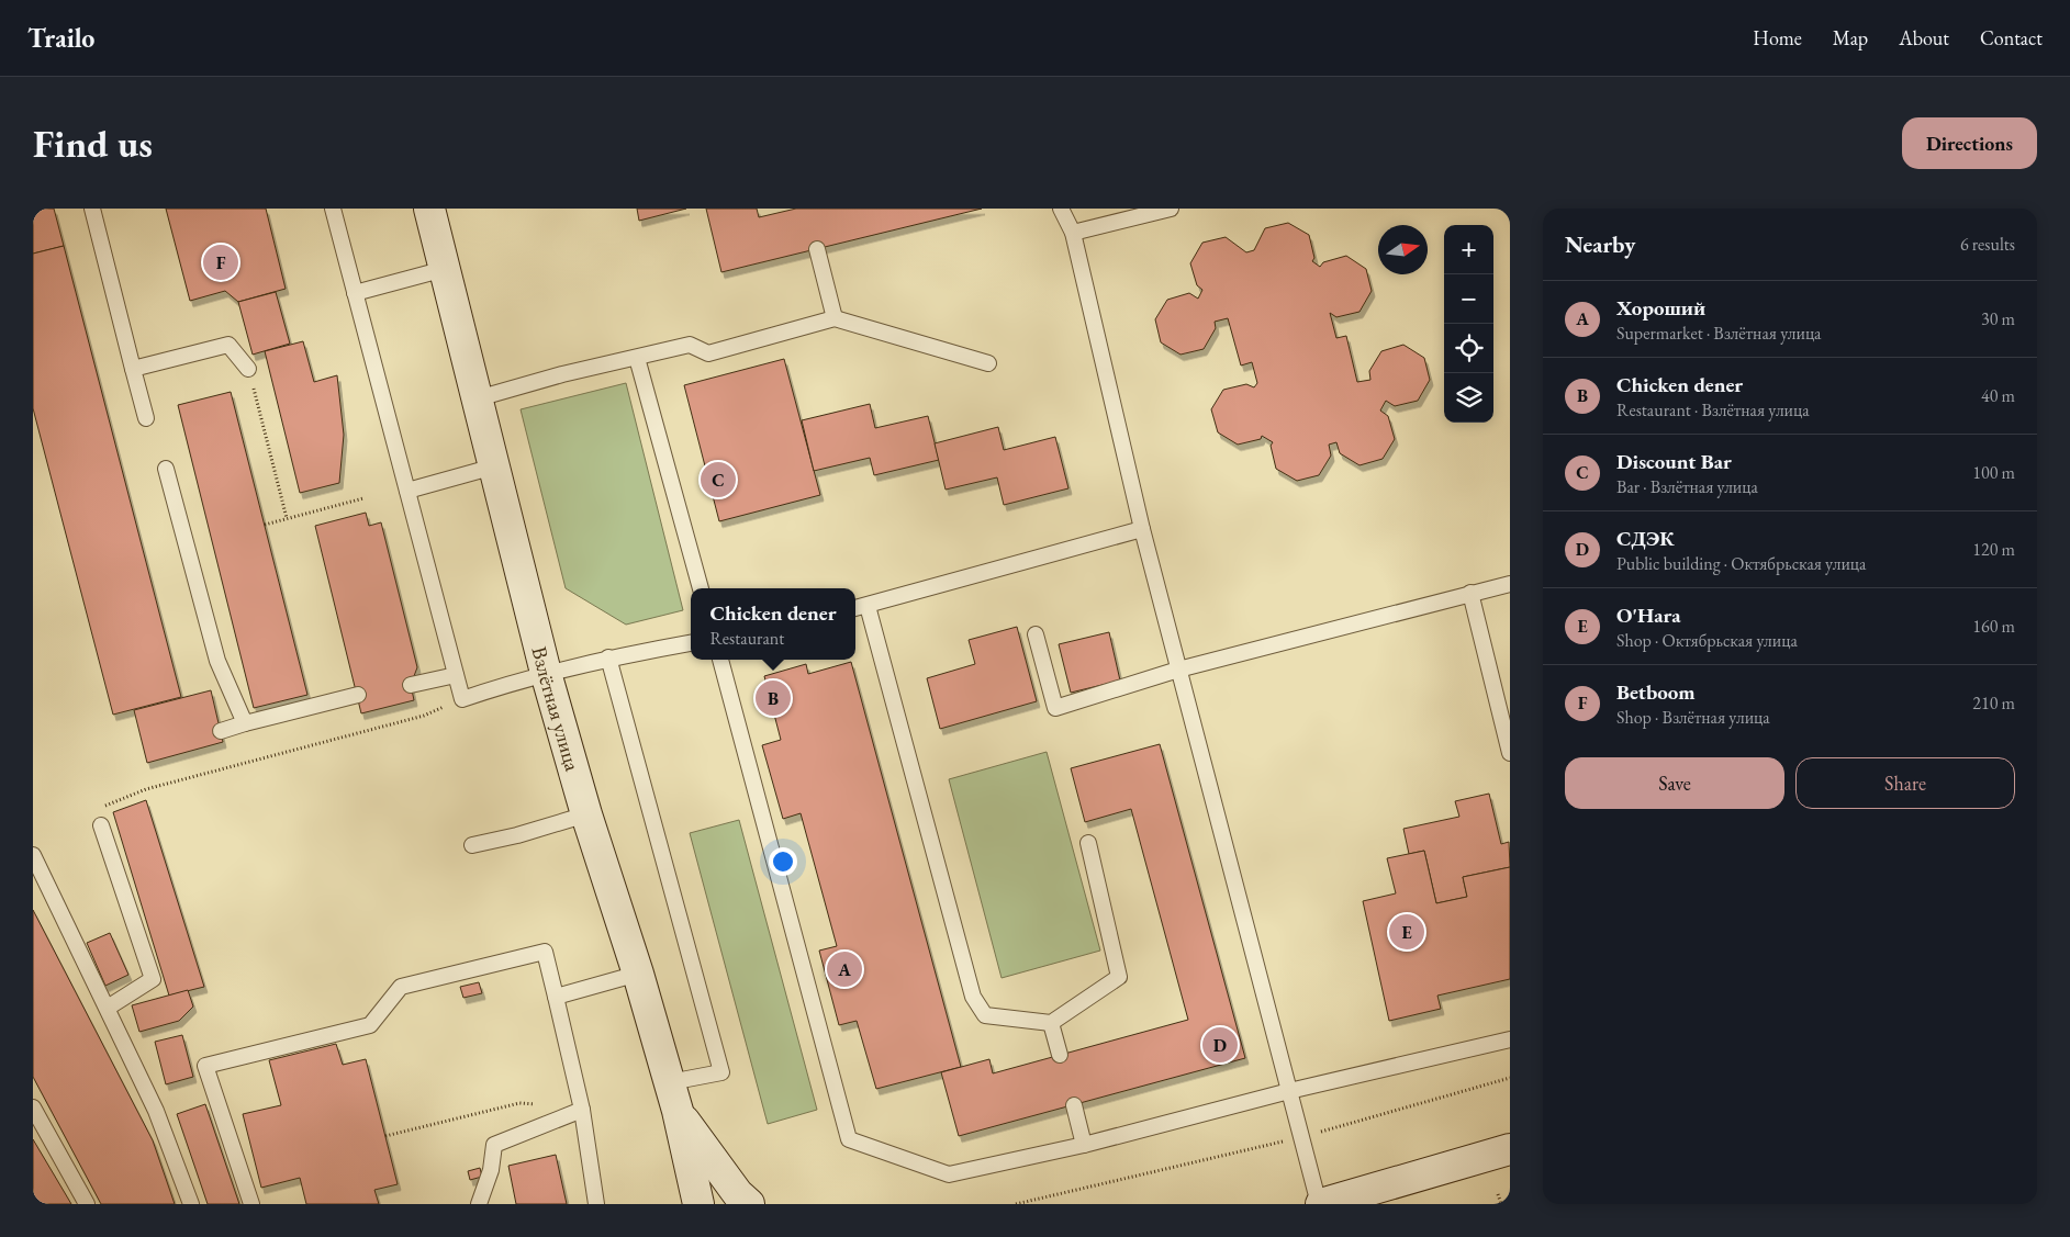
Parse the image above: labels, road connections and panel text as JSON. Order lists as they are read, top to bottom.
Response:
{
  "streets": {
    "main road": ["Взлётная улица"]
  },
  "north": "right",
  "page": {
    "header": "Trailo",
    "nav": [
      "Home",
      "Map",
      "About",
      "Contact"
    ],
    "buttons": [
      "Directions",
      ["Save", "Share"]
    ],
    "title": "Find us",
    "heading": ["Nearby", "6 results"],
    "map_buttons": ["+", "−"],
    "pins": [
      "F",
      "C",
      "B",
      "E",
      "A",
      "D"
    ],
    "list": [
      {
        "mark": "A",
        "name": "Хороший",
        "note": "Supermarket · Взлётная улица",
        "value": "30 m"
      },
      {
        "mark": "B",
        "name": "Chicken dener",
        "note": "Restaurant · Взлётная улица",
        "value": "40 m"
      },
      {
        "mark": "C",
        "name": "Discount Bar",
        "note": "Bar · Взлётная улица",
        "value": "100 m"
      },
      {
        "mark": "D",
        "name": "СДЭК",
        "note": "Public building · Октябрьская улица",
        "value": "120 m"
      },
      {
        "mark": "E",
        "name": "O'Hara",
        "note": "Shop · Октябрьская улица",
        "value": "160 m"
      },
      {
        "mark": "F",
        "name": "Betboom",
        "note": "Shop · Взлётная улица",
        "value": "210 m"
      }
    ],
    "popup": ["Chicken dener", "Restaurant"]
  }
}
